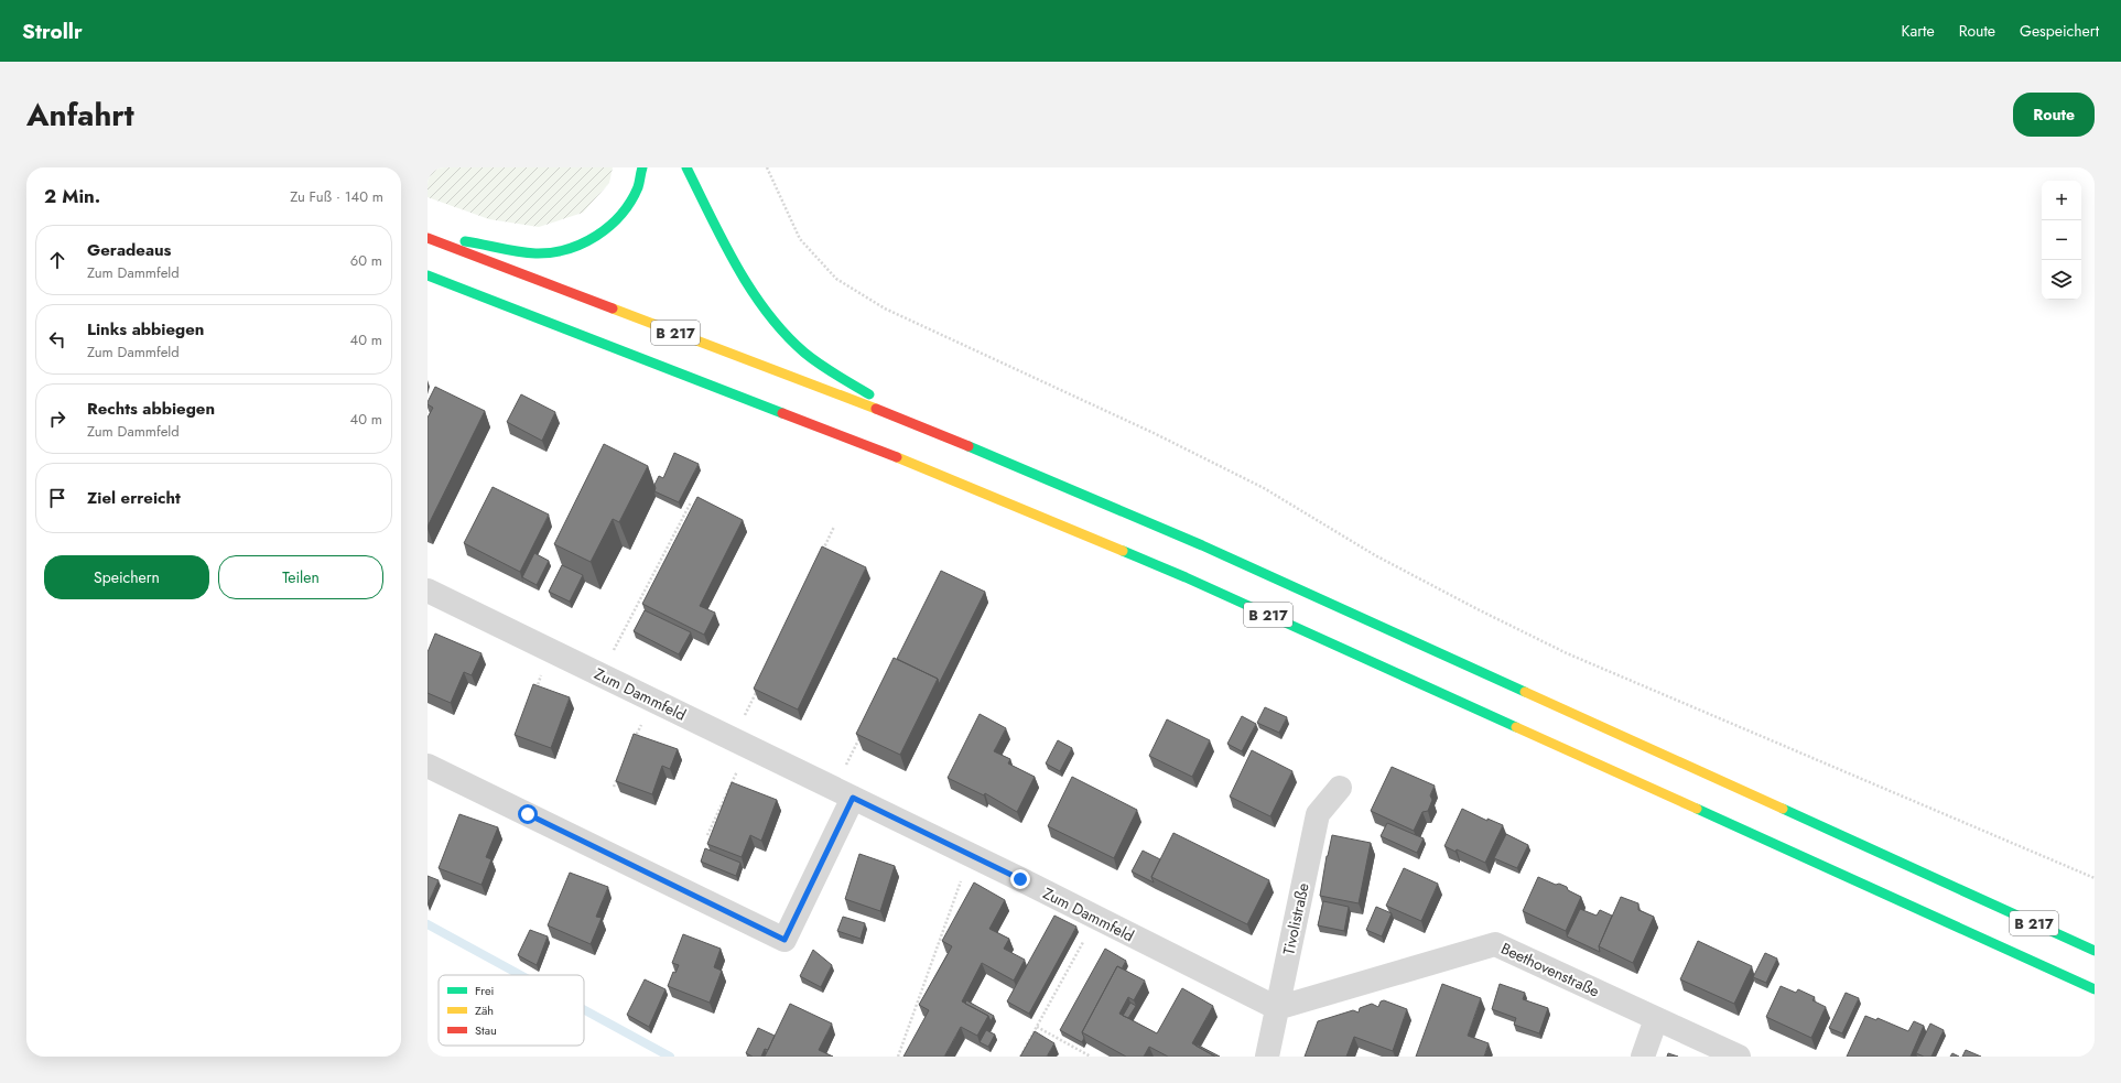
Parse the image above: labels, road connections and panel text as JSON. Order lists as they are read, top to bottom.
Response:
{
  "streets": {
    "highway": ["B 217"],
    "street": ["Zum Dammfeld", "Tivolistraße", "Beethovenstraße"]
  },
  "crossings": [
    ["Zum Dammfeld", "Tivolistraße"],
    ["Zum Dammfeld", "Beethovenstraße"],
    ["Tivolistraße", "Beethovenstraße"]
  ],
  "legend": ["Frei", "Zäh", "Stau"],
  "page": {
    "header": "Strollr",
    "nav": ["Karte", "Route", "Gespeichert"],
    "title": "Anfahrt",
    "buttons": [
      "Route",
      ["Speichern", "Teilen"]
    ],
    "heading": ["2 Min.", "Zu Fuß · 140 m"],
    "map_buttons": ["+", "−"],
    "list": [
      ["Geradeaus", "Zum Dammfeld", "60 m"],
      ["Links abbiegen", "Zum Dammfeld", "40 m"],
      ["Rechts abbiegen", "Zum Dammfeld", "40 m"],
      "Ziel erreicht"
    ]
  }
}
